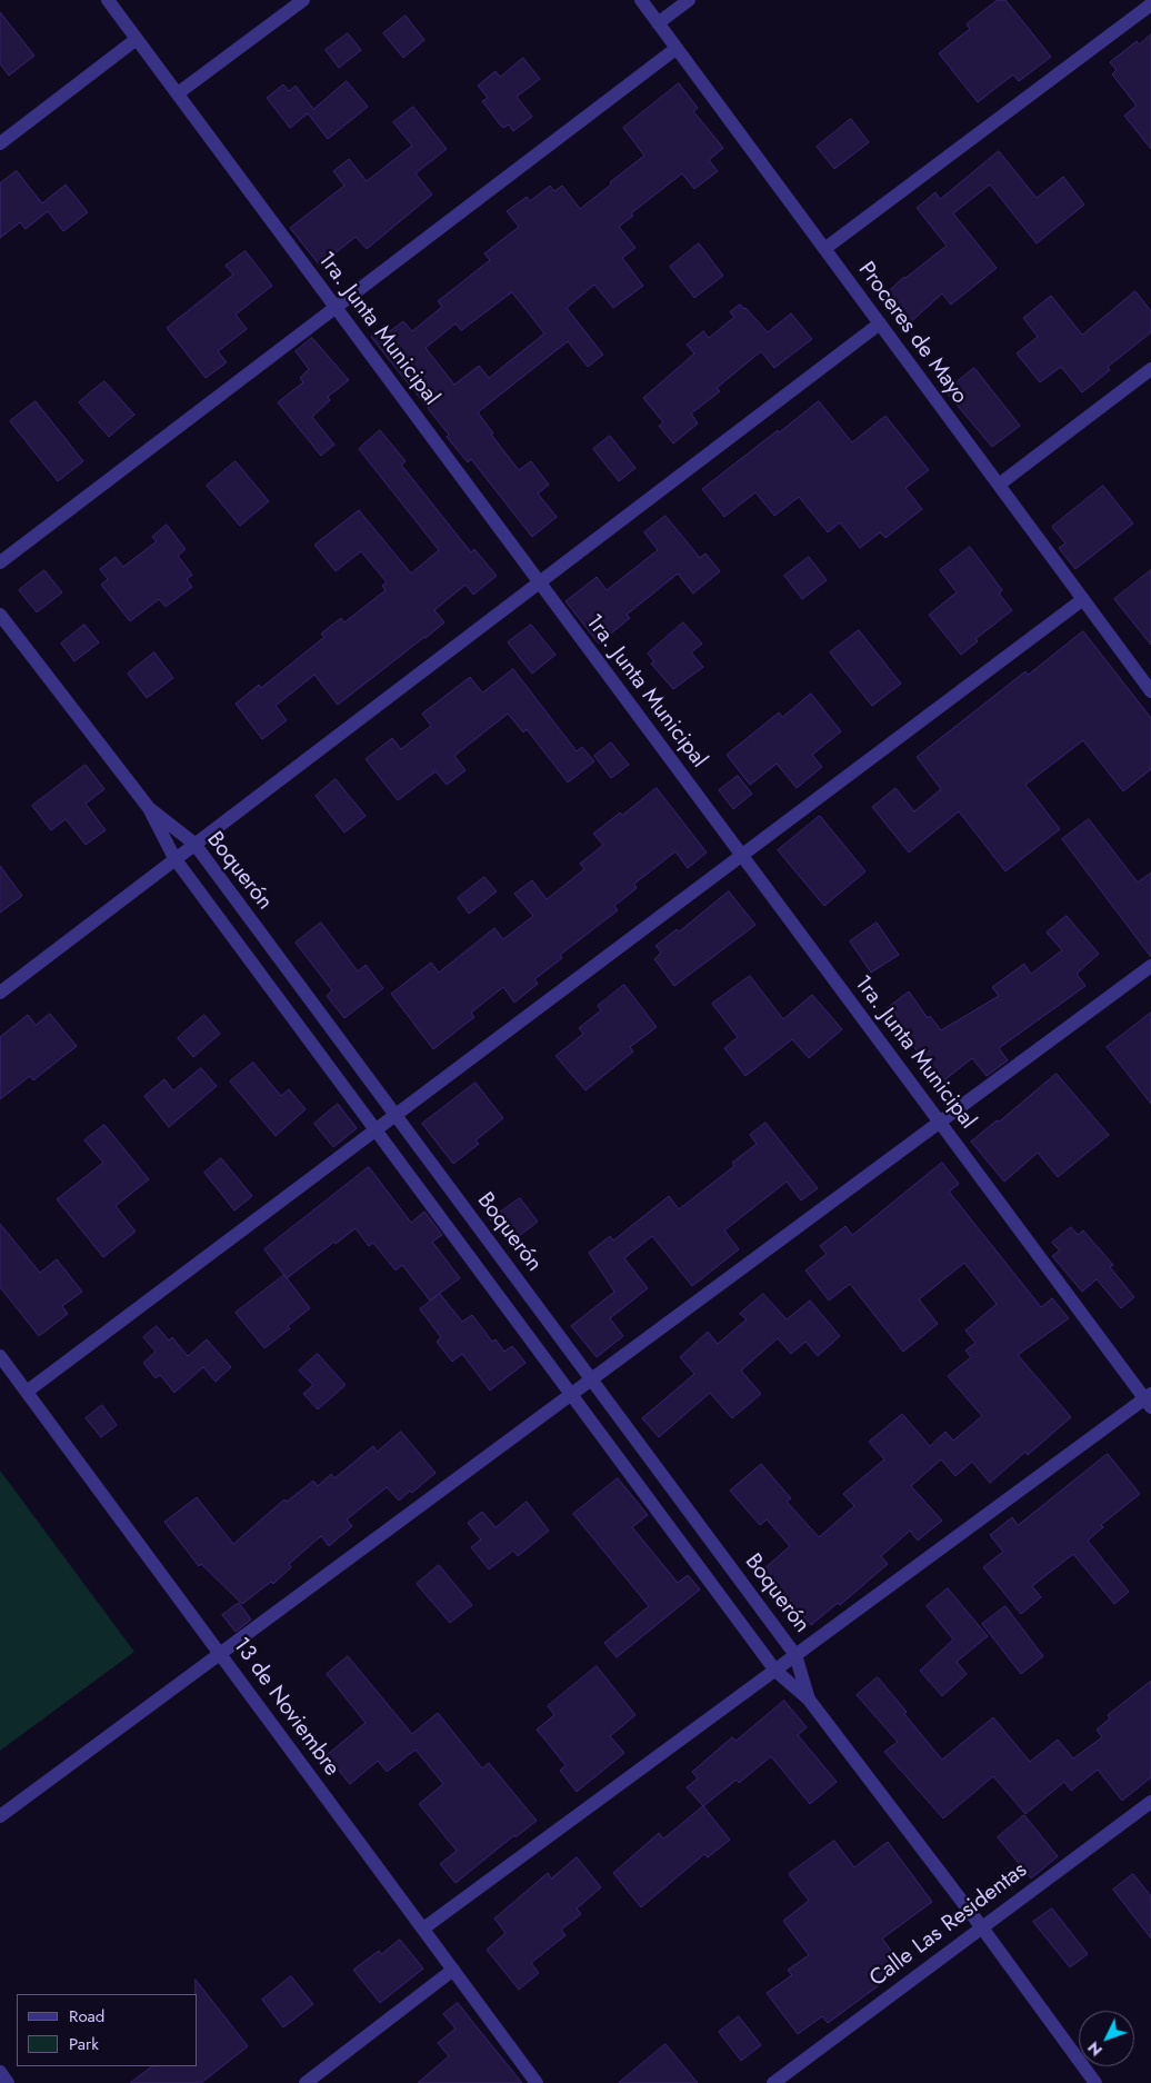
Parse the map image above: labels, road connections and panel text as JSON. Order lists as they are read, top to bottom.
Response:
{
  "streets": {
    "street": [
      "1ra. Junta Municipal",
      "Proceres de Mayo",
      "Boquerón",
      "13 de Noviembre",
      "Calle Las Residentas"
    ]
  },
  "crossings": [
    ["Boquerón", "Calle Las Residentas"]
  ],
  "legend": ["Road", "Park"],
  "north": "bottom left"
}
